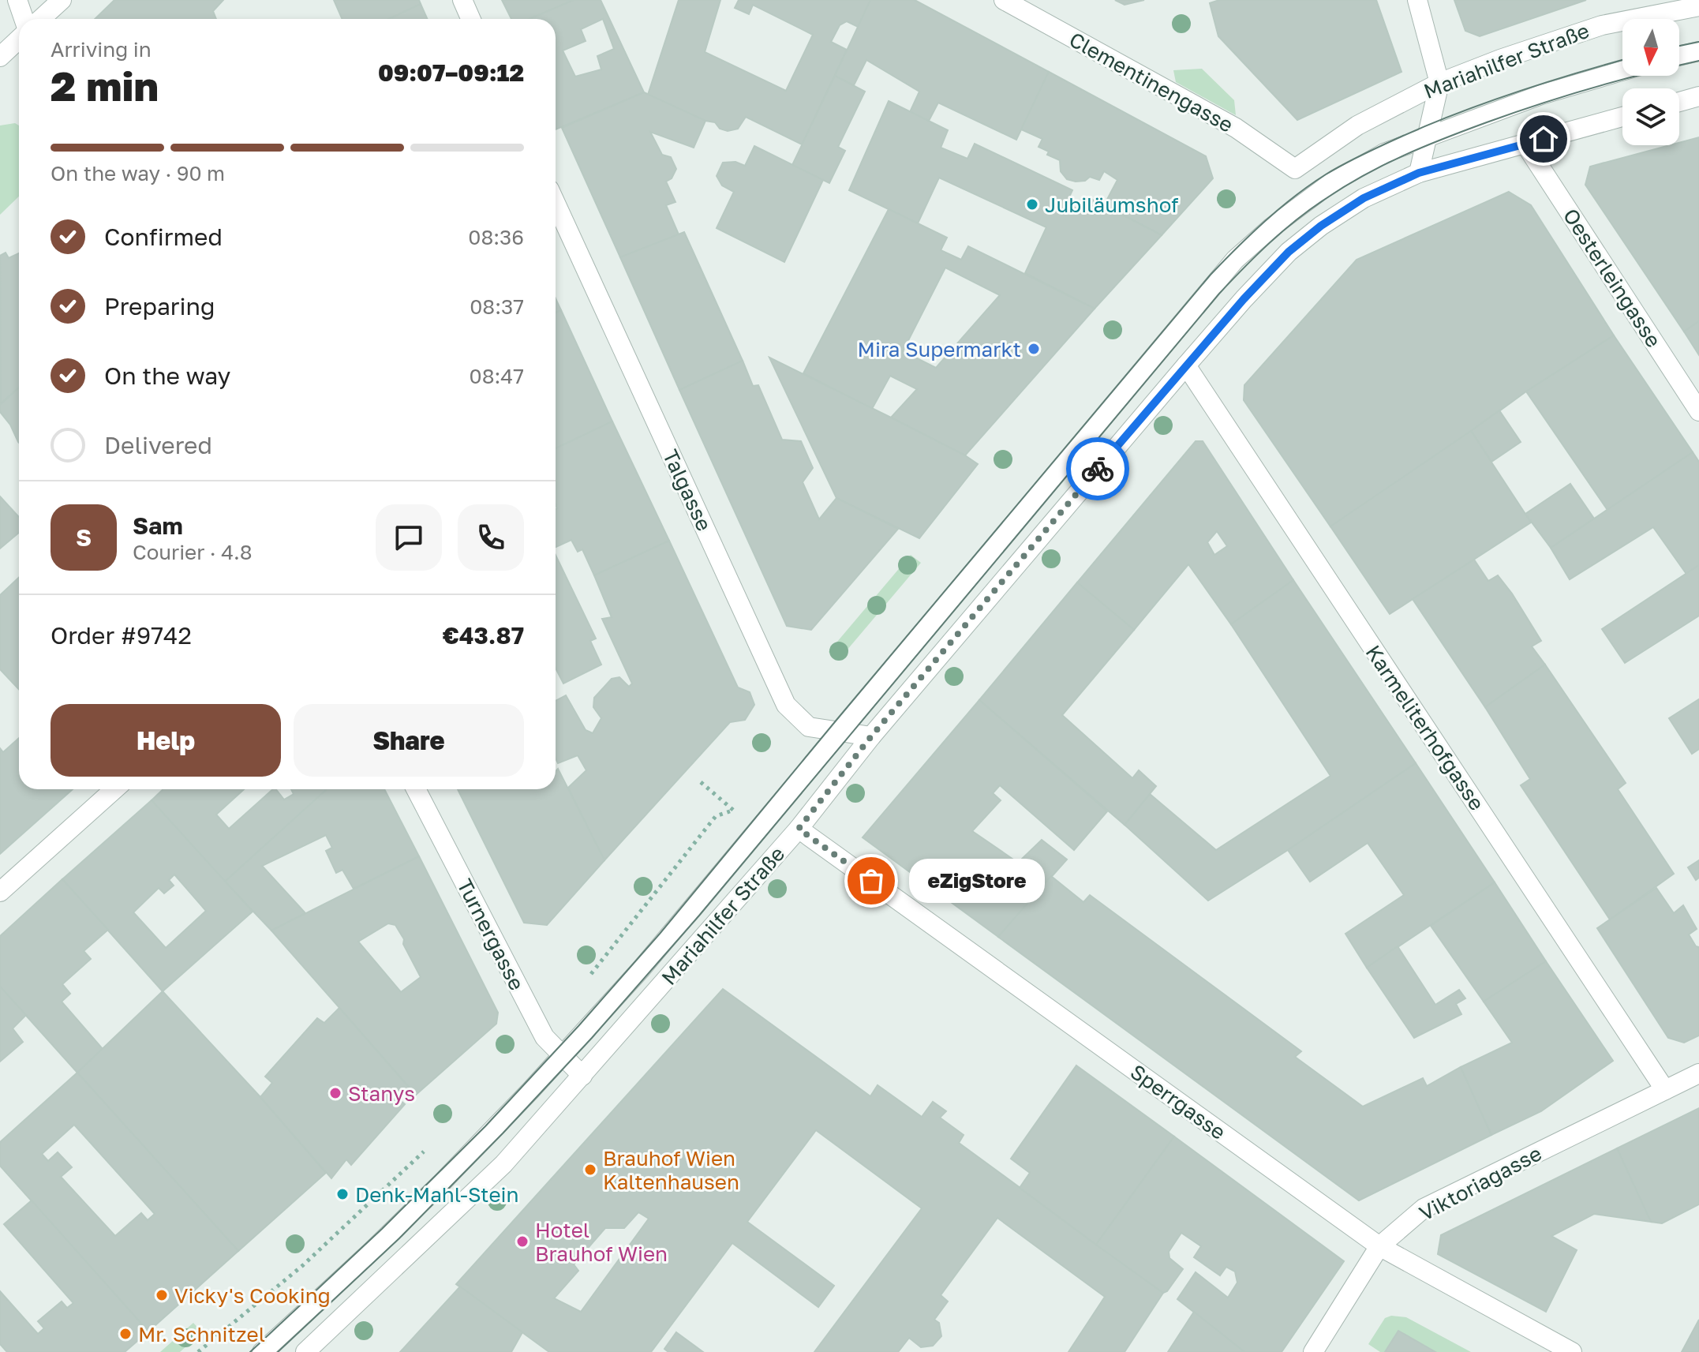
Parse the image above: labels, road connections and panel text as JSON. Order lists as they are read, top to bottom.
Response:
{
  "streets": {
    "street": [
      "Mariahilfer Straße",
      "Clementinengasse",
      "Oesterleingasse",
      "Talgasse",
      "Karmeliterhofgasse",
      "Turnergasse",
      "Sperrgasse",
      "Viktoriagasse"
    ]
  },
  "crossings": [
    ["Mariahilfer Straße", "Clementinengasse"],
    ["Mariahilfer Straße", "Oesterleingasse"],
    ["Mariahilfer Straße", "Talgasse"],
    ["Mariahilfer Straße", "Karmeliterhofgasse"],
    ["Mariahilfer Straße", "Turnergasse"],
    ["Mariahilfer Straße", "Sperrgasse"],
    ["Karmeliterhofgasse", "Viktoriagasse"],
    ["Sperrgasse", "Viktoriagasse"]
  ],
  "places": [
    "Jubiläumshof",
    "Mira Supermarkt",
    "eZigStore",
    "Stanys",
    "Brauhof Wien Kaltenhausen",
    "Denk-Mahl-Stein",
    "Hotel Brauhof Wien",
    "Vicky's Cooking",
    "Mr. Schnitzel"
  ],
  "north": "bottom",
  "page": {
    "heading": ["2 min", "Arriving in", "09:07–09:12"],
    "panel": [
      "Sam",
      "Courier · 4.8",
      "Order #9742",
      "€43.87"
    ],
    "bar": "On the way · 90 m",
    "list": [
      ["Confirmed", "08:36"],
      ["Preparing", "08:37"],
      ["On the way", "08:47"],
      "Delivered"
    ],
    "round": "S",
    "buttons": ["Help", "Share"],
    "bubble": "eZigStore"
  }
}
